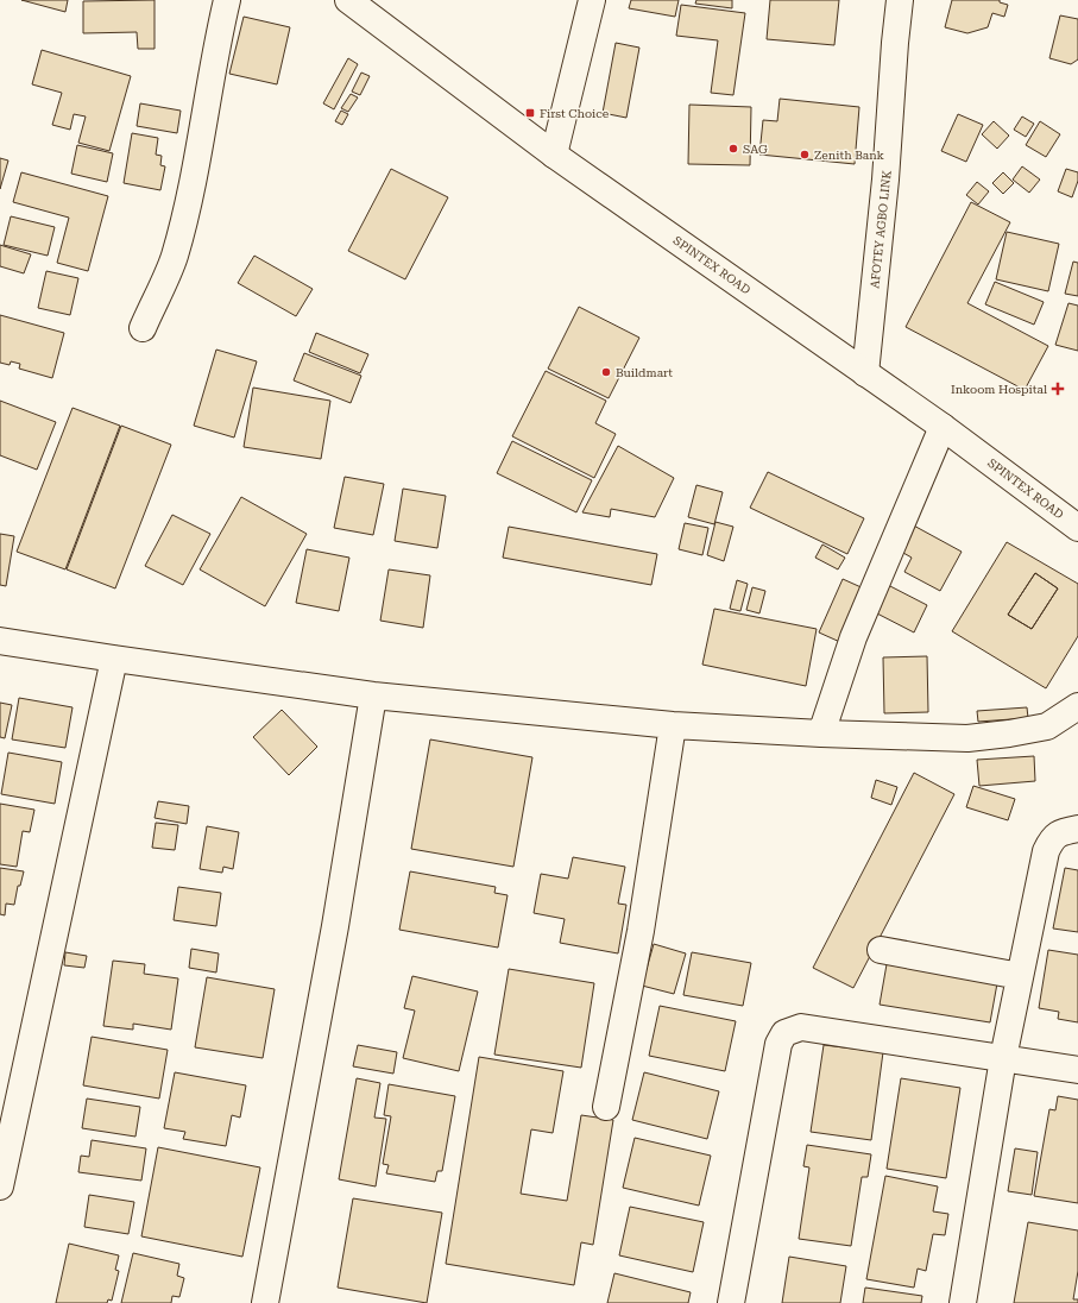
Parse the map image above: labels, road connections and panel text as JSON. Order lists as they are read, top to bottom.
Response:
{
  "streets": {
    "street": ["AFOTEY AGBO LINK", "SPINTEX ROAD"]
  },
  "crossings": [
    ["AFOTEY AGBO LINK", "SPINTEX ROAD"]
  ],
  "places": {
    "transit": ["First Choice"],
    "other": ["SAG", "Zenith Bank", "Buildmart"],
    "health": ["Inkoom Hospital"]
  }
}
